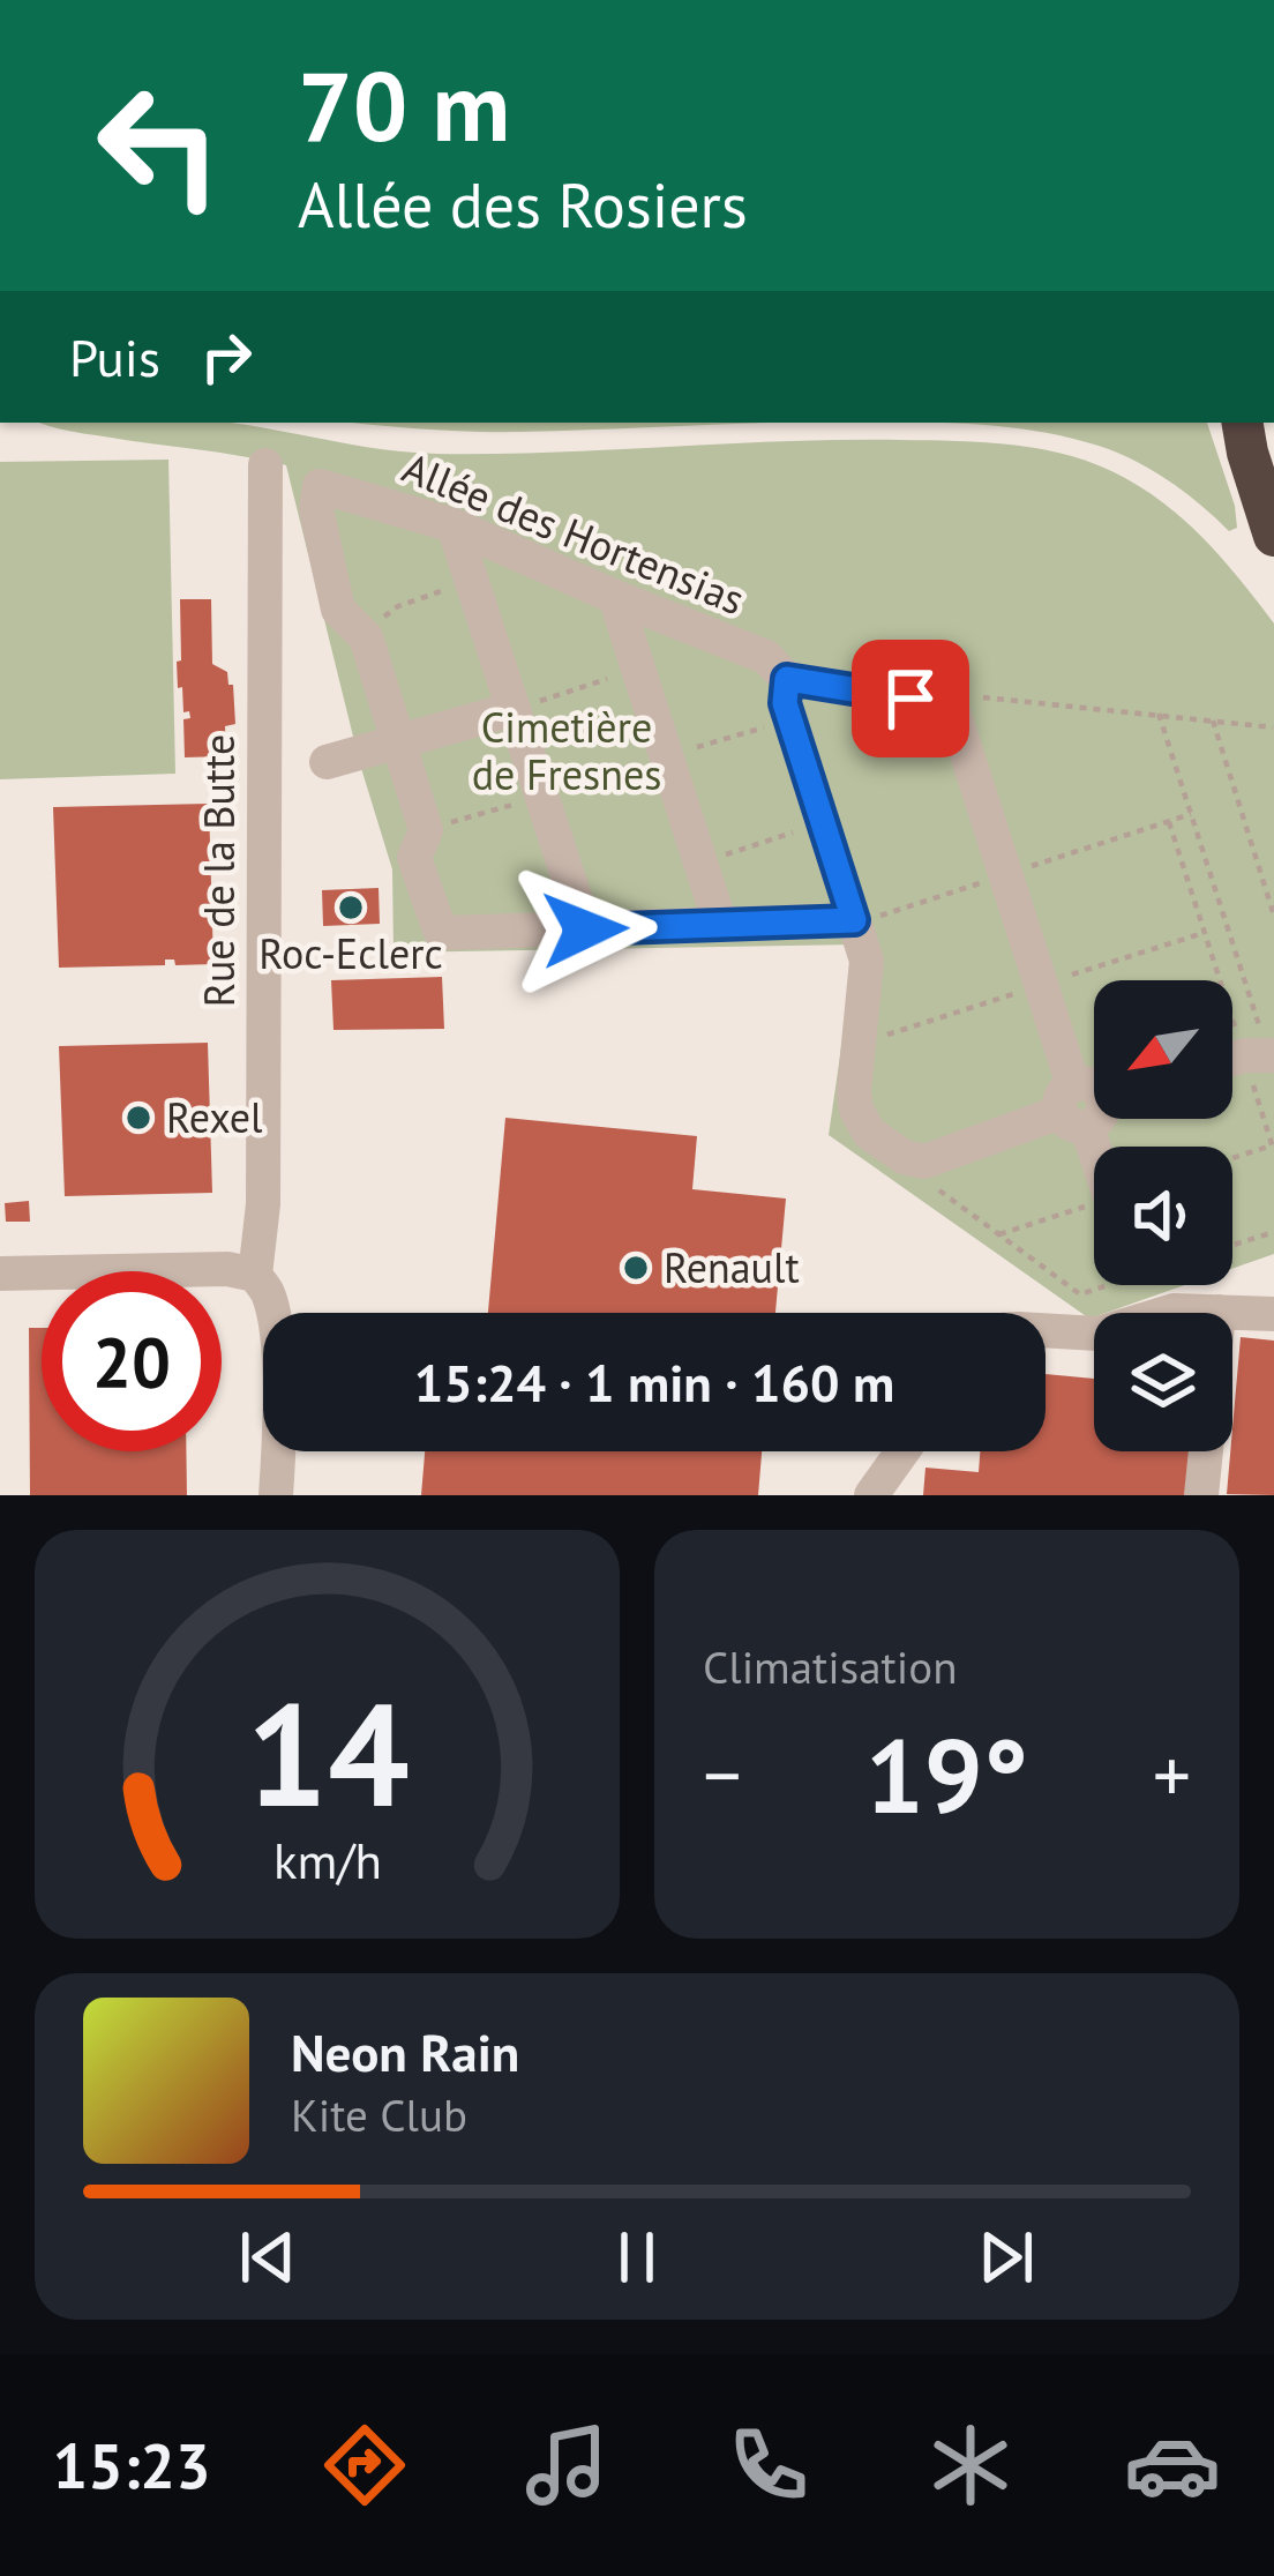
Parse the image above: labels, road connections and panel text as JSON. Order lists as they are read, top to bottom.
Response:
{
  "streets": {
    "street": ["Allée des Hortensias", "Rue de la Butte"]
  },
  "parks": ["Cimetière de Fresnes"],
  "places": ["Roc-Eclerc", "Rexel", "Renault"],
  "north": "bottom left",
  "page": {
    "turn": ["70 m", "Allée des Rosiers"],
    "then": "Puis",
    "limit": "20",
    "trip": "15:24 · 1 min · 160 m",
    "tile": "Climatisation",
    "heat": ["−", "19°", "+"],
    "song": ["Neon Rain", "Kite Club"],
    "tabs": "15:23",
    "gauge": ["14", "km/h"]
  }
}
